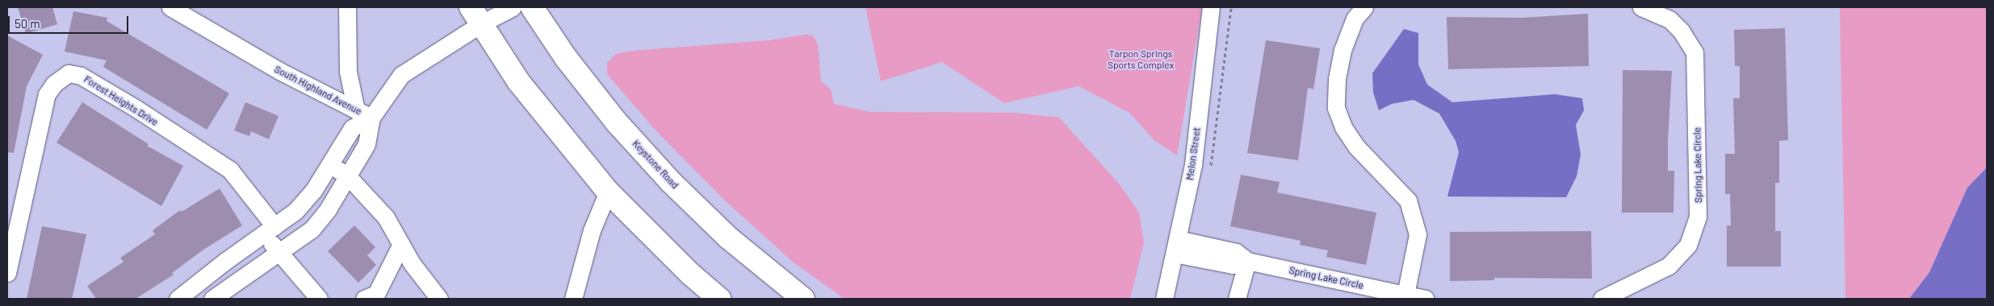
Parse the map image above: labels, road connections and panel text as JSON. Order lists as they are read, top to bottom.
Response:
{
  "streets": {
    "main road": ["Keystone Road"],
    "street": [
      "South Highland Avenue",
      "Forest Heights Drive",
      "Melon Street",
      "Spring Lake Circle"
    ]
  },
  "crossings": [
    ["Melon Street", "Spring Lake Circle"]
  ],
  "parks": ["Tarpon Springs Sports Complex"],
  "scale_bar": "50 m"
}
